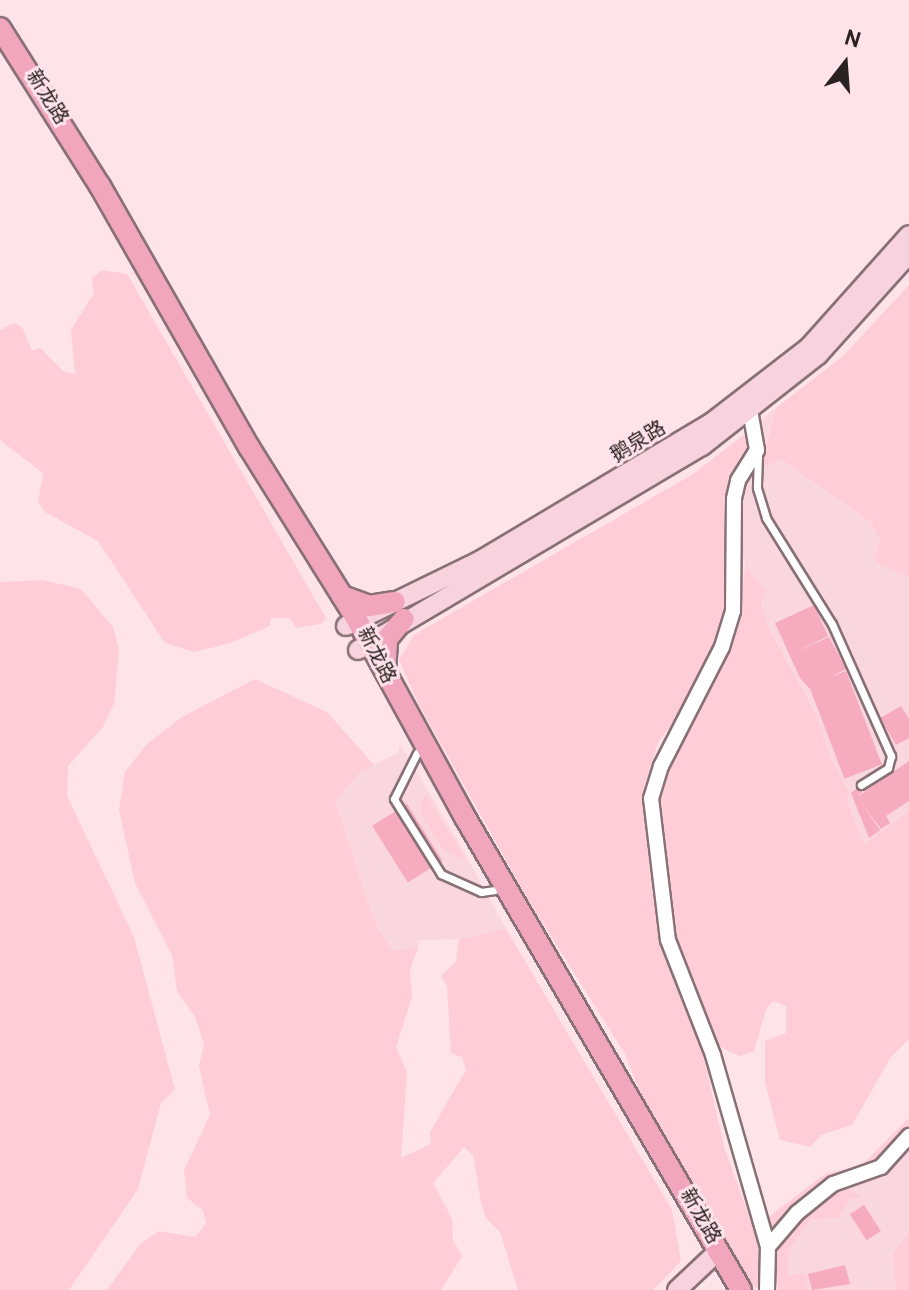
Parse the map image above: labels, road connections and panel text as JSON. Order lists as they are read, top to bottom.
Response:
{
  "streets": {
    "main road": ["新龙路", "鹅泉路"]
  },
  "crossings": [
    ["新龙路", "鹅泉路"]
  ],
  "north": "top"
}
